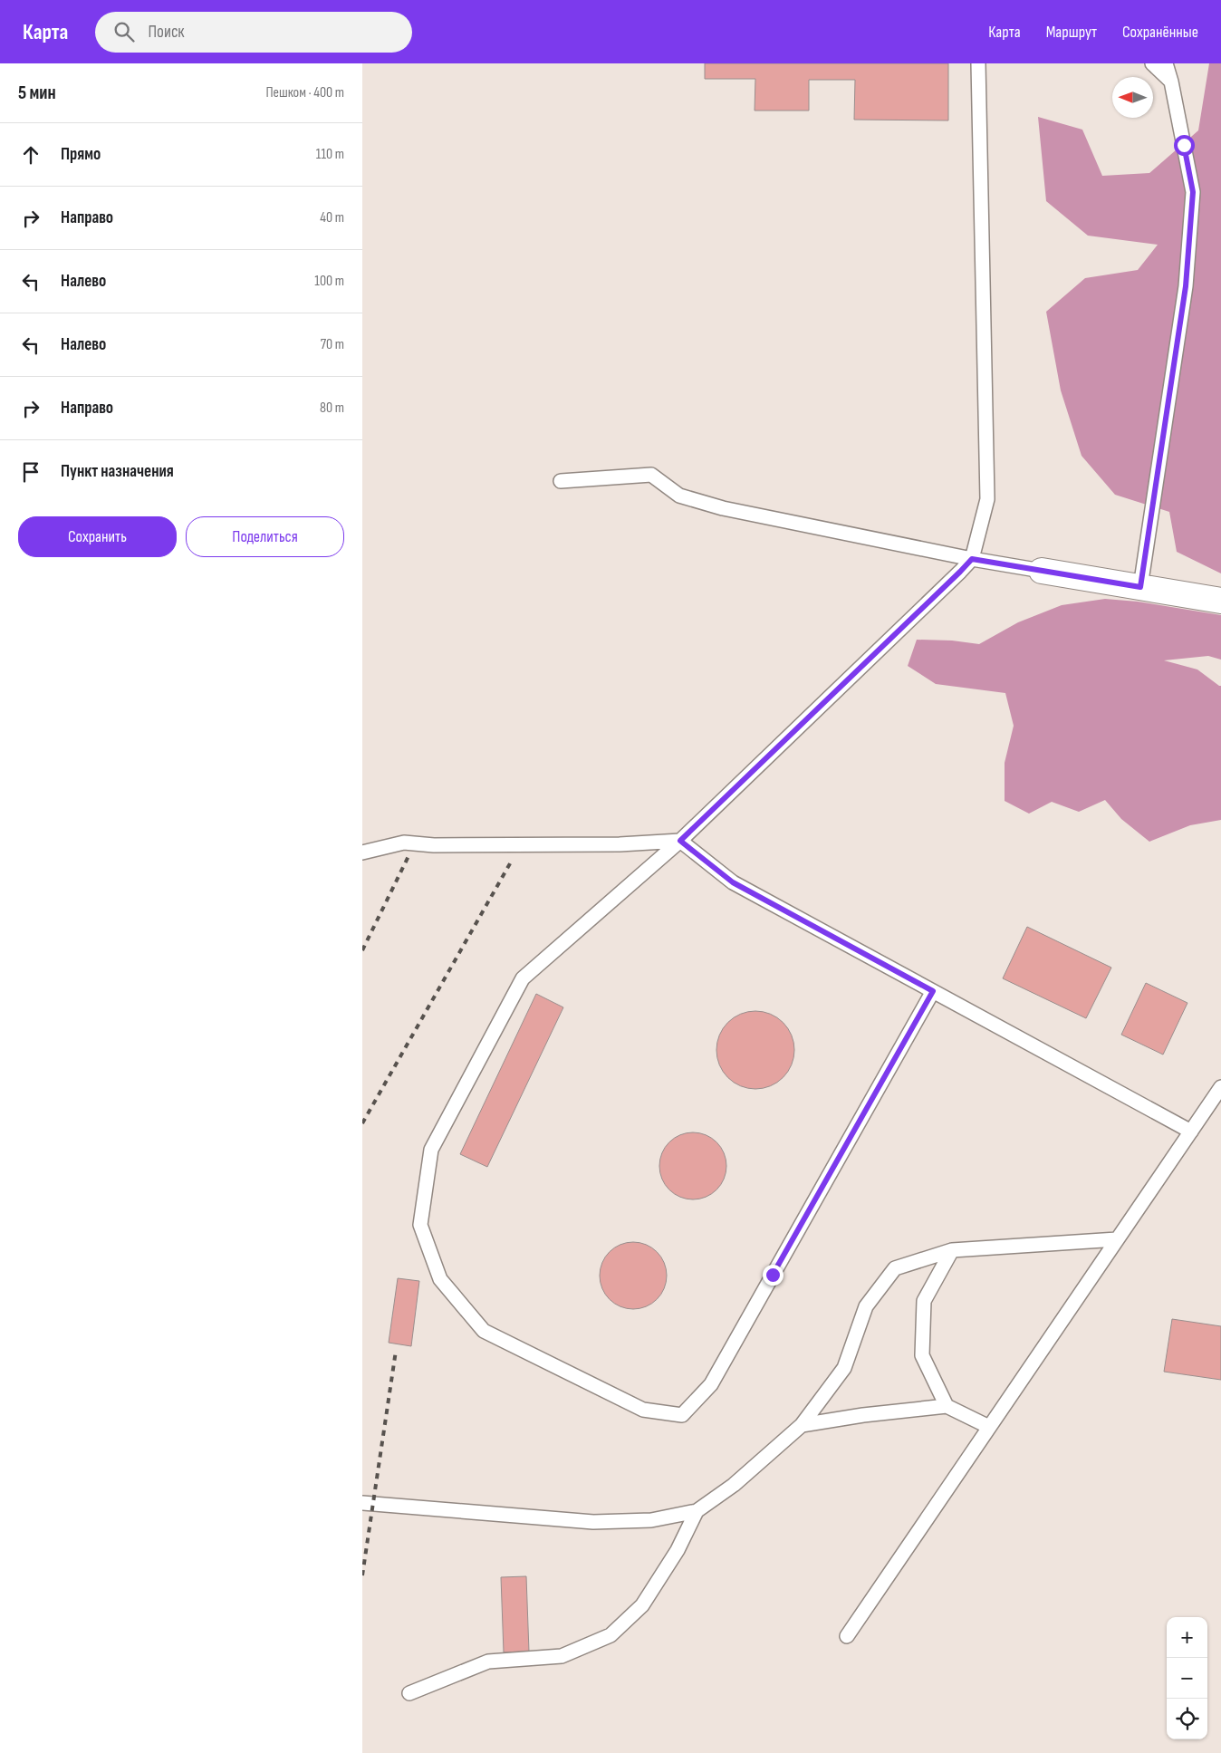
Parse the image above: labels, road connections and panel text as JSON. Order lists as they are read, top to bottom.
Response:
{
  "north": "left",
  "page": {
    "header": "Карта",
    "search": "Поиск",
    "nav": ["Карта", "Маршрут", "Сохранённые"],
    "heading": ["5 мин", "Пешком · 400 m"],
    "list": [
      ["Прямо", "110 m"],
      ["Направо", "40 m"],
      ["Налево", "100 m"],
      ["Налево", "70 m"],
      ["Направо", "80 m"],
      "Пункт назначения"
    ],
    "buttons": ["Сохранить", "Поделиться"],
    "map_buttons": ["+", "−"]
  }
}
